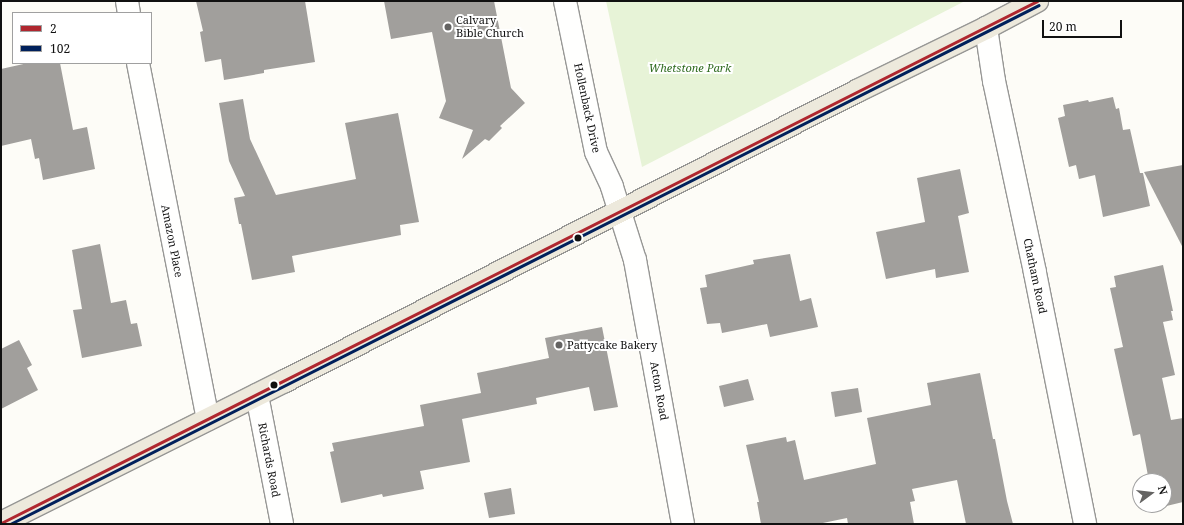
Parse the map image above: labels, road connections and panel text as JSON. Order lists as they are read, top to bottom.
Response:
{
  "streets": {
    "street": [
      "Hollenback Drive",
      "Amazon Place",
      "Chatham Road",
      "Acton Road",
      "Richards Road"
    ]
  },
  "crossings": [
    ["Hollenback Drive", "Acton Road"]
  ],
  "parks": ["Whetstone Park"],
  "places": ["Calvary Bible Church", "Pattycake Bakery"],
  "lines": ["transit line 2", "transit line 102"],
  "legend": ["2", "102"],
  "scale_bar": "20 m",
  "north": "right"
}
